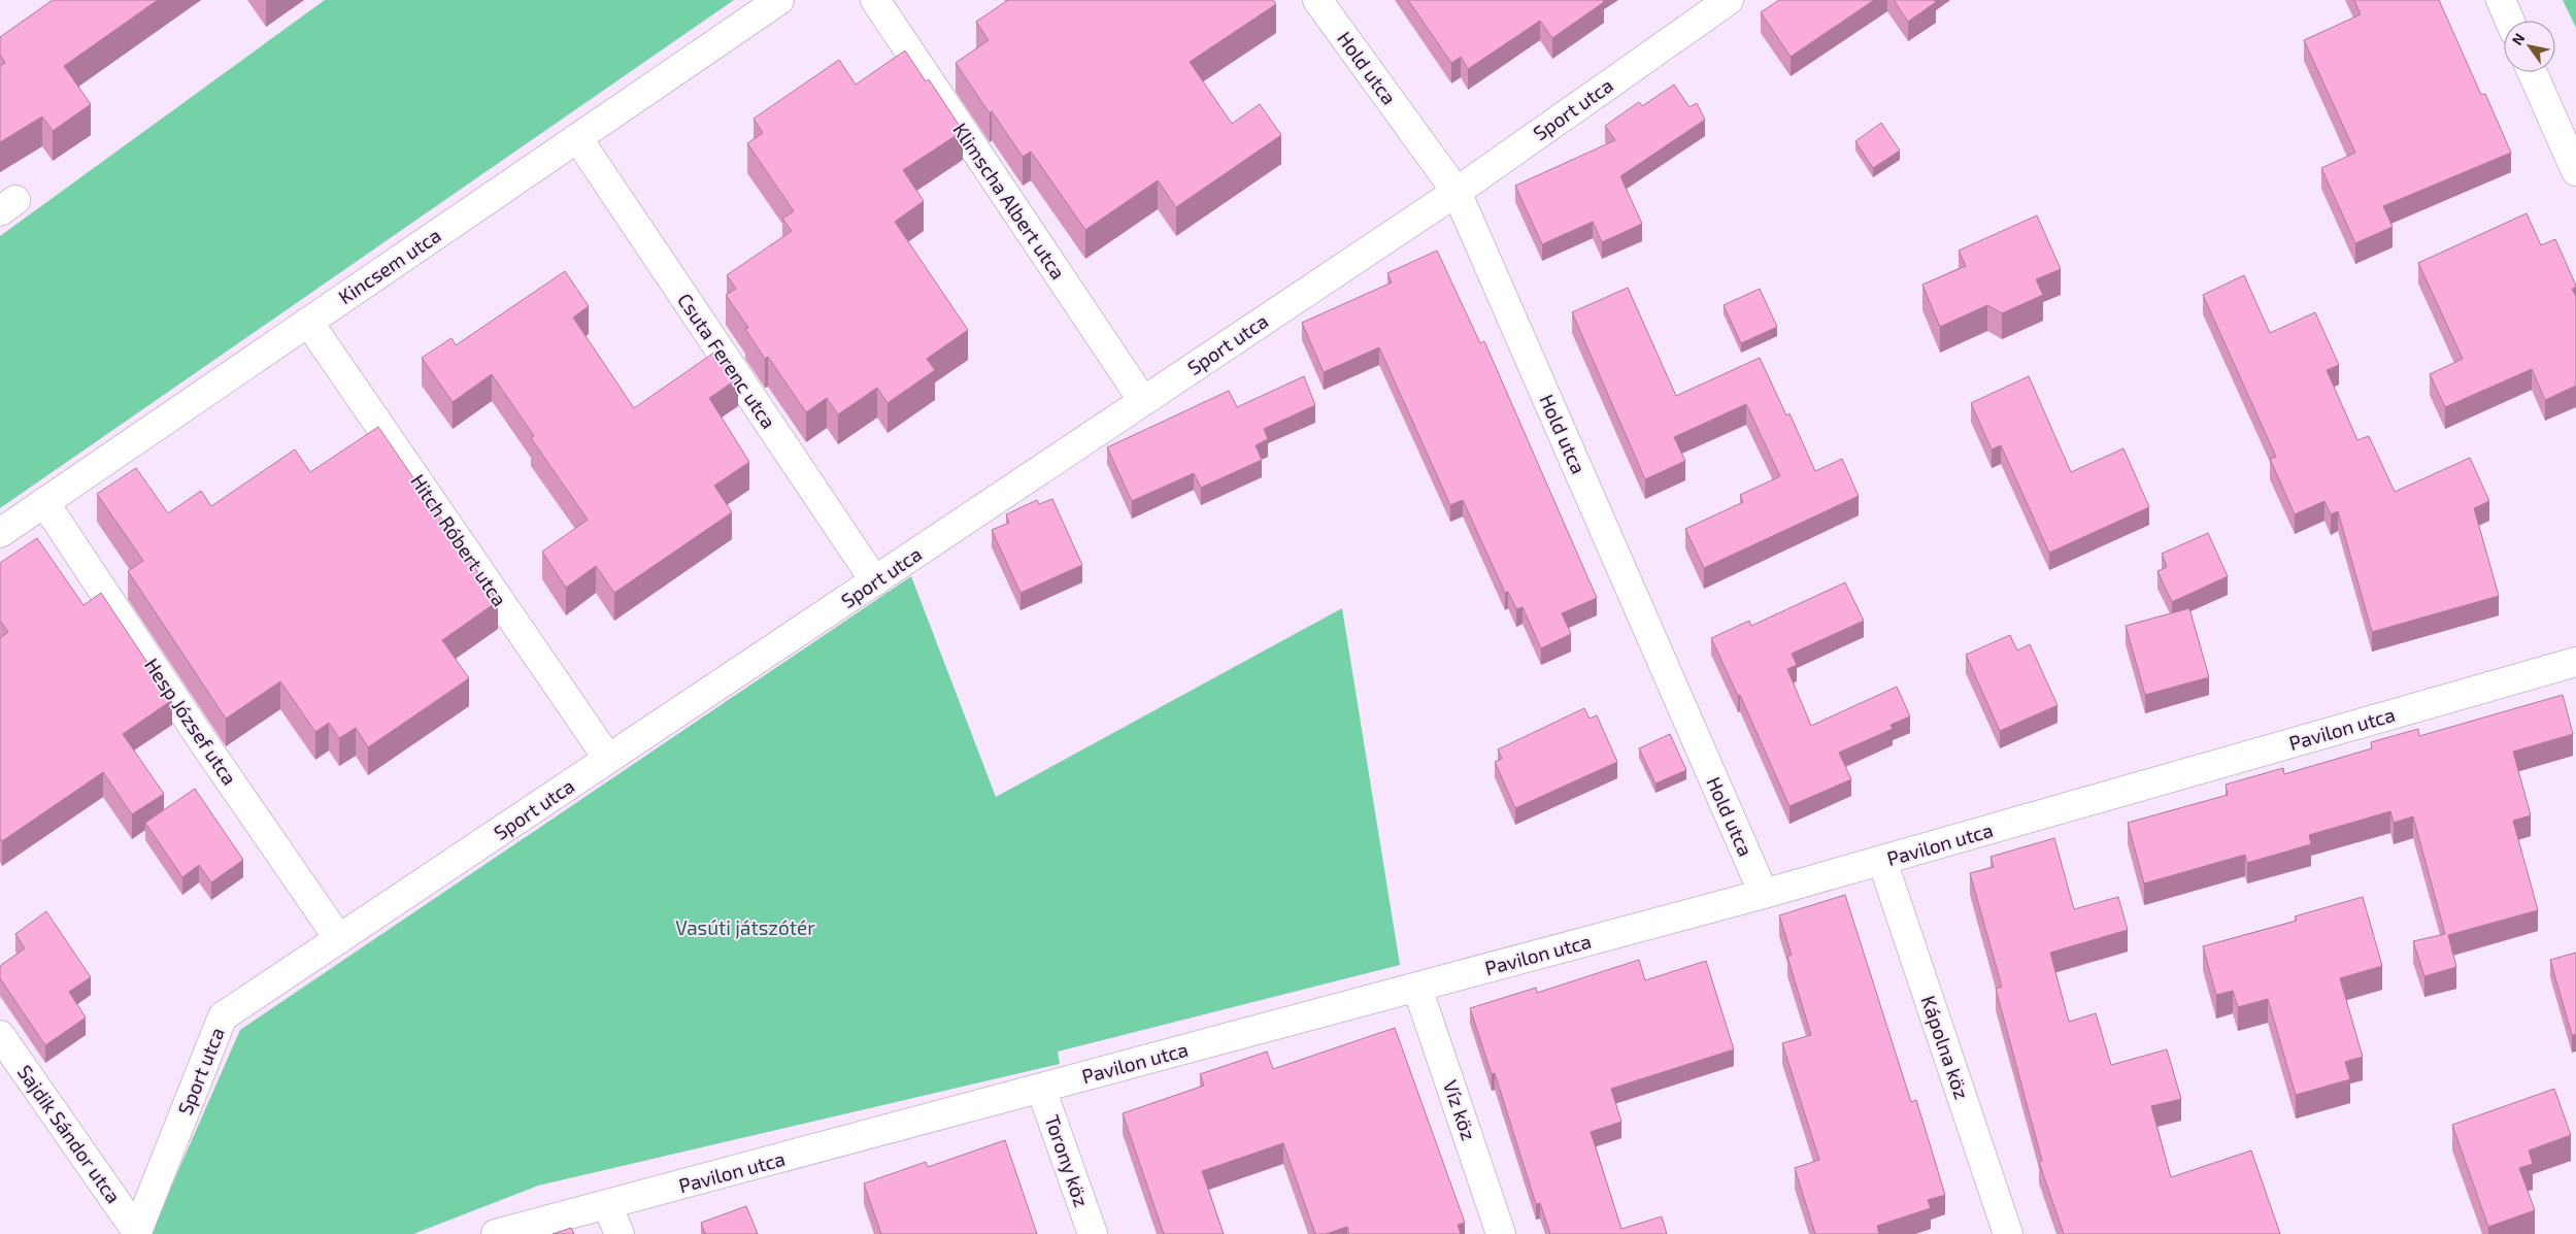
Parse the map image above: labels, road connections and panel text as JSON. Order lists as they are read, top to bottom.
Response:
{
  "streets": {
    "street": [
      "Hold utca",
      "Sport utca",
      "Klimscha Albert utca",
      "Kincsem utca",
      "Csuta Ferenc utca",
      "Hitch Róbert utca",
      "Hesp József utca",
      "Pavilon utca",
      "Kápolna köz",
      "Víz köz",
      "Sajdik Sándor utca",
      "Torony köz"
    ]
  },
  "crossings": [
    ["Hold utca", "Sport utca"],
    ["Hold utca", "Pavilon utca"],
    ["Sport utca", "Klimscha Albert utca"],
    ["Sport utca", "Csuta Ferenc utca"],
    ["Sport utca", "Hitch Róbert utca"],
    ["Sport utca", "Hesp József utca"],
    ["Sport utca", "Sajdik Sándor utca"],
    ["Kincsem utca", "Csuta Ferenc utca"],
    ["Kincsem utca", "Hitch Róbert utca"],
    ["Kincsem utca", "Hesp József utca"],
    ["Pavilon utca", "Kápolna köz"],
    ["Pavilon utca", "Víz köz"],
    ["Pavilon utca", "Torony köz"]
  ],
  "parks": ["Vasúti játszótér"],
  "north": "top left"
}
